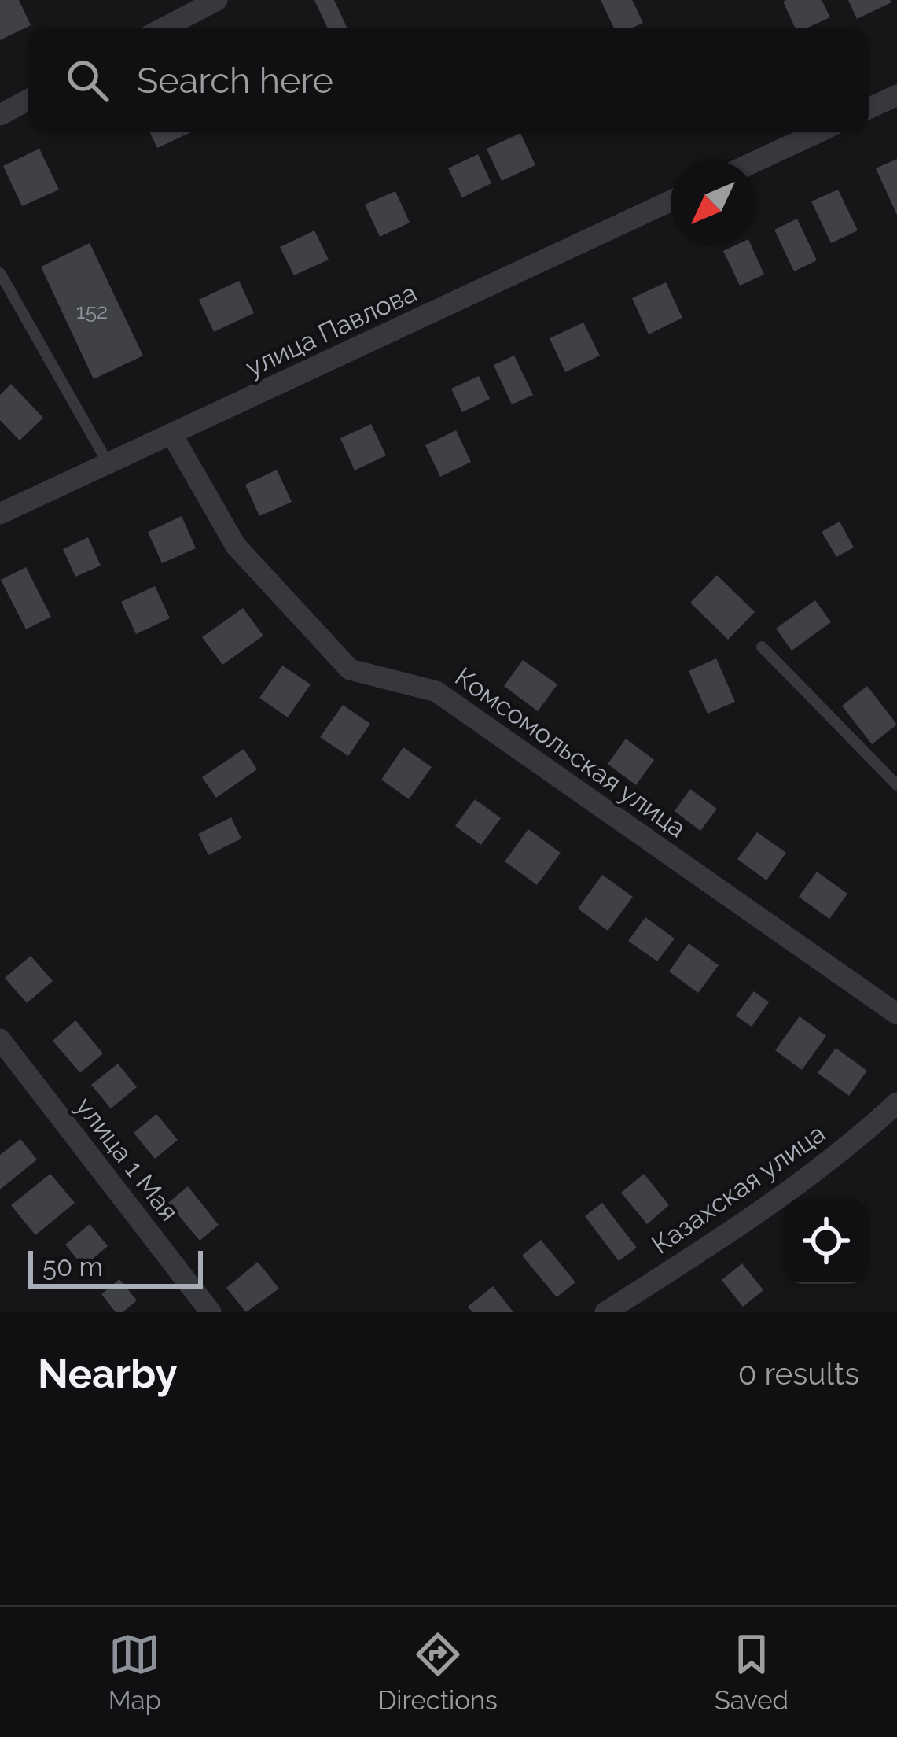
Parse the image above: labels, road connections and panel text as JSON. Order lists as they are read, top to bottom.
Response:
{
  "streets": {
    "street": [
      "улица Павлова",
      "Комсомольская улица",
      "улица 1 Мая",
      "Казахская улица"
    ]
  },
  "crossings": [
    ["улица Павлова", "Комсомольская улица"]
  ],
  "house_numbers": ["152"],
  "scale_bar": "50 m",
  "north": "bottom left",
  "page": {
    "search": "Search here",
    "scale": "50 m",
    "heading": ["Nearby", "0 results"],
    "nav": ["Map", "Directions", "Saved"]
  }
}
